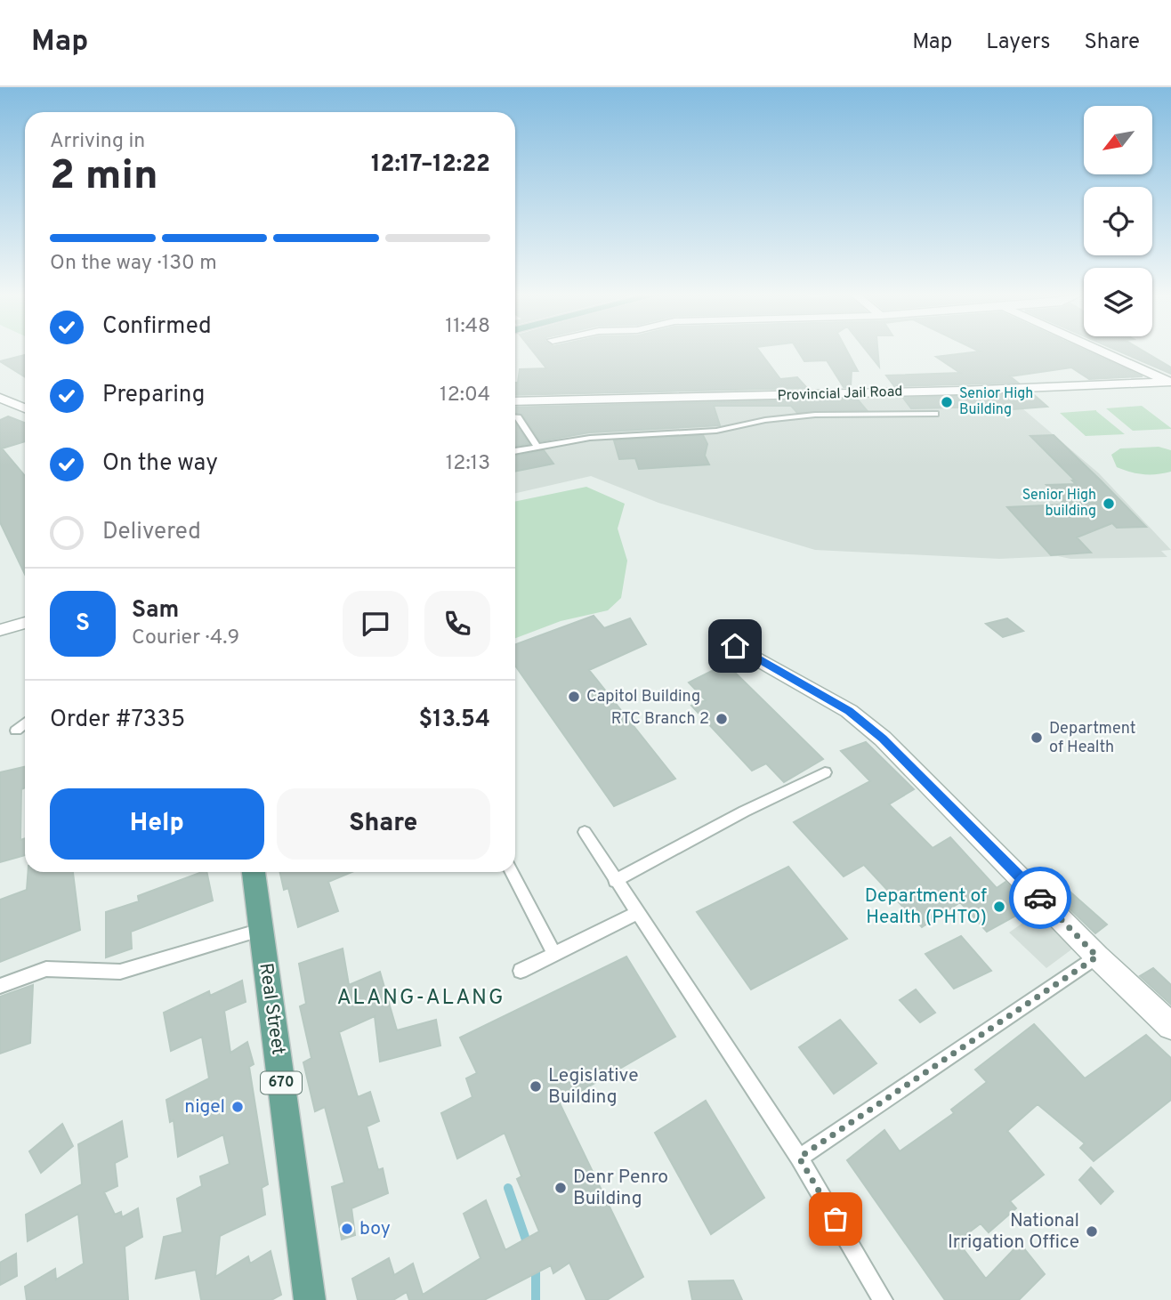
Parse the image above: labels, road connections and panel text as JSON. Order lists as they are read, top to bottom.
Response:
{
  "streets": {
    "main road": ["Real Street", "670"],
    "street": ["Provincial Jail Road"]
  },
  "districts": ["ALANG-ALANG"],
  "places": [
    "Senior High Building",
    "Senior High building",
    "Capitol Building",
    "RTC Branch 2",
    "Department of Health",
    "Department of Health (PHTO)",
    "Legislative Building",
    "nigel",
    "Denr Penro Building",
    "boy",
    "National Irrigation Office"
  ],
  "north": "bottom left",
  "page": {
    "header": "Map",
    "nav": ["Map", "Layers", "Share"],
    "heading": ["2 min", "Arriving in", "12:17–12:22"],
    "panel": [
      "Sam",
      "Courier · 4.9",
      "Order #7335",
      "$13.54"
    ],
    "bar": "On the way · 130 m",
    "list": [
      ["Confirmed", "11:48"],
      ["Preparing", "12:04"],
      ["On the way", "12:13"],
      "Delivered"
    ],
    "round": "S",
    "buttons": ["Help", "Share"]
  }
}
